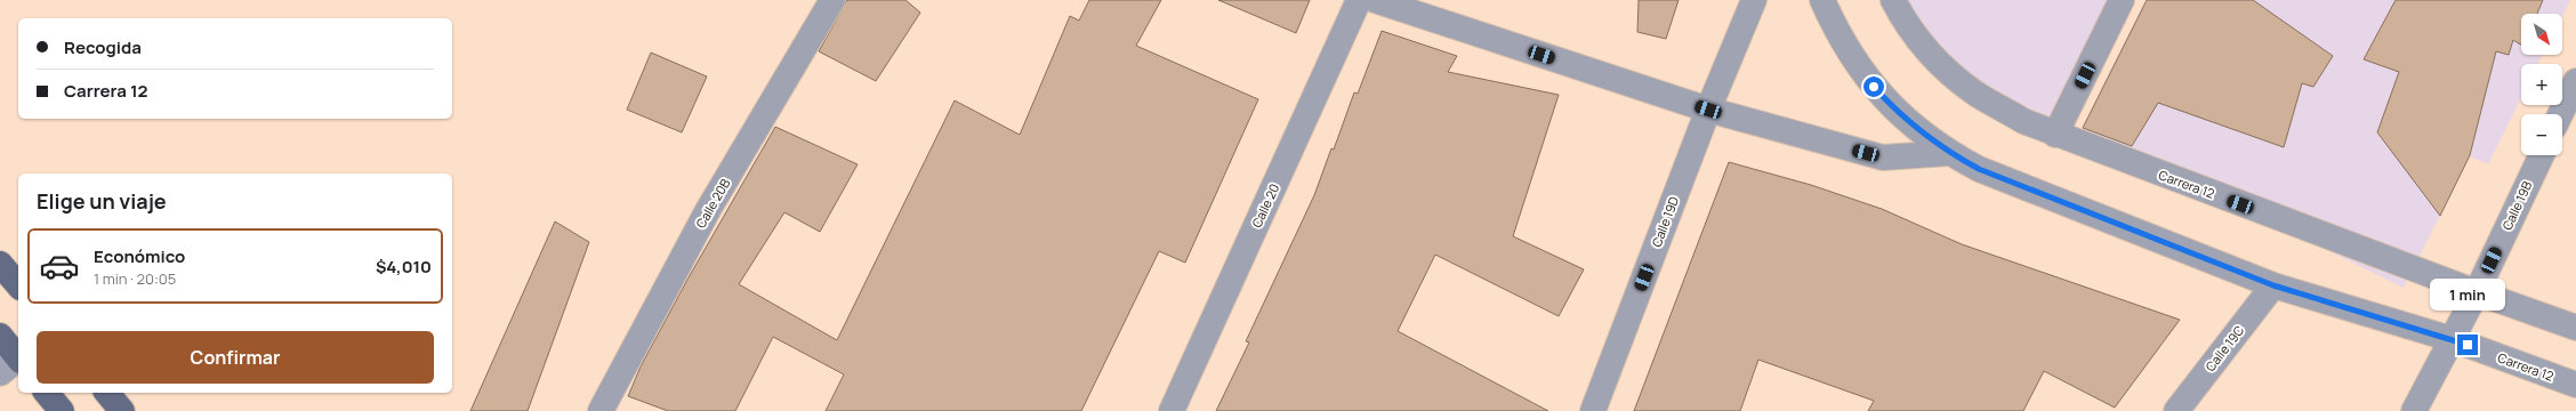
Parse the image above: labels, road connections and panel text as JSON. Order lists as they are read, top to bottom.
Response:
{
  "streets": {
    "street": [
      "Carrera 12",
      "Calle 20B",
      "Calle 20",
      "Calle 19B",
      "Calle 19D",
      "Calle 19C"
    ]
  },
  "crossings": [
    ["Carrera 12", "Calle 19B"],
    ["Carrera 12", "Calle 19C"]
  ],
  "north": "bottom right",
  "page": {
    "map_buttons": ["+", "−"],
    "banner": ["Recogida", "Carrera 12"],
    "heading": "Elige un viaje",
    "list": [
      {
        "name": "Económico",
        "note": "1 min · 20:05",
        "value": "$4,010"
      }
    ],
    "bubble": "1 min",
    "buttons": "Confirmar"
  }
}
